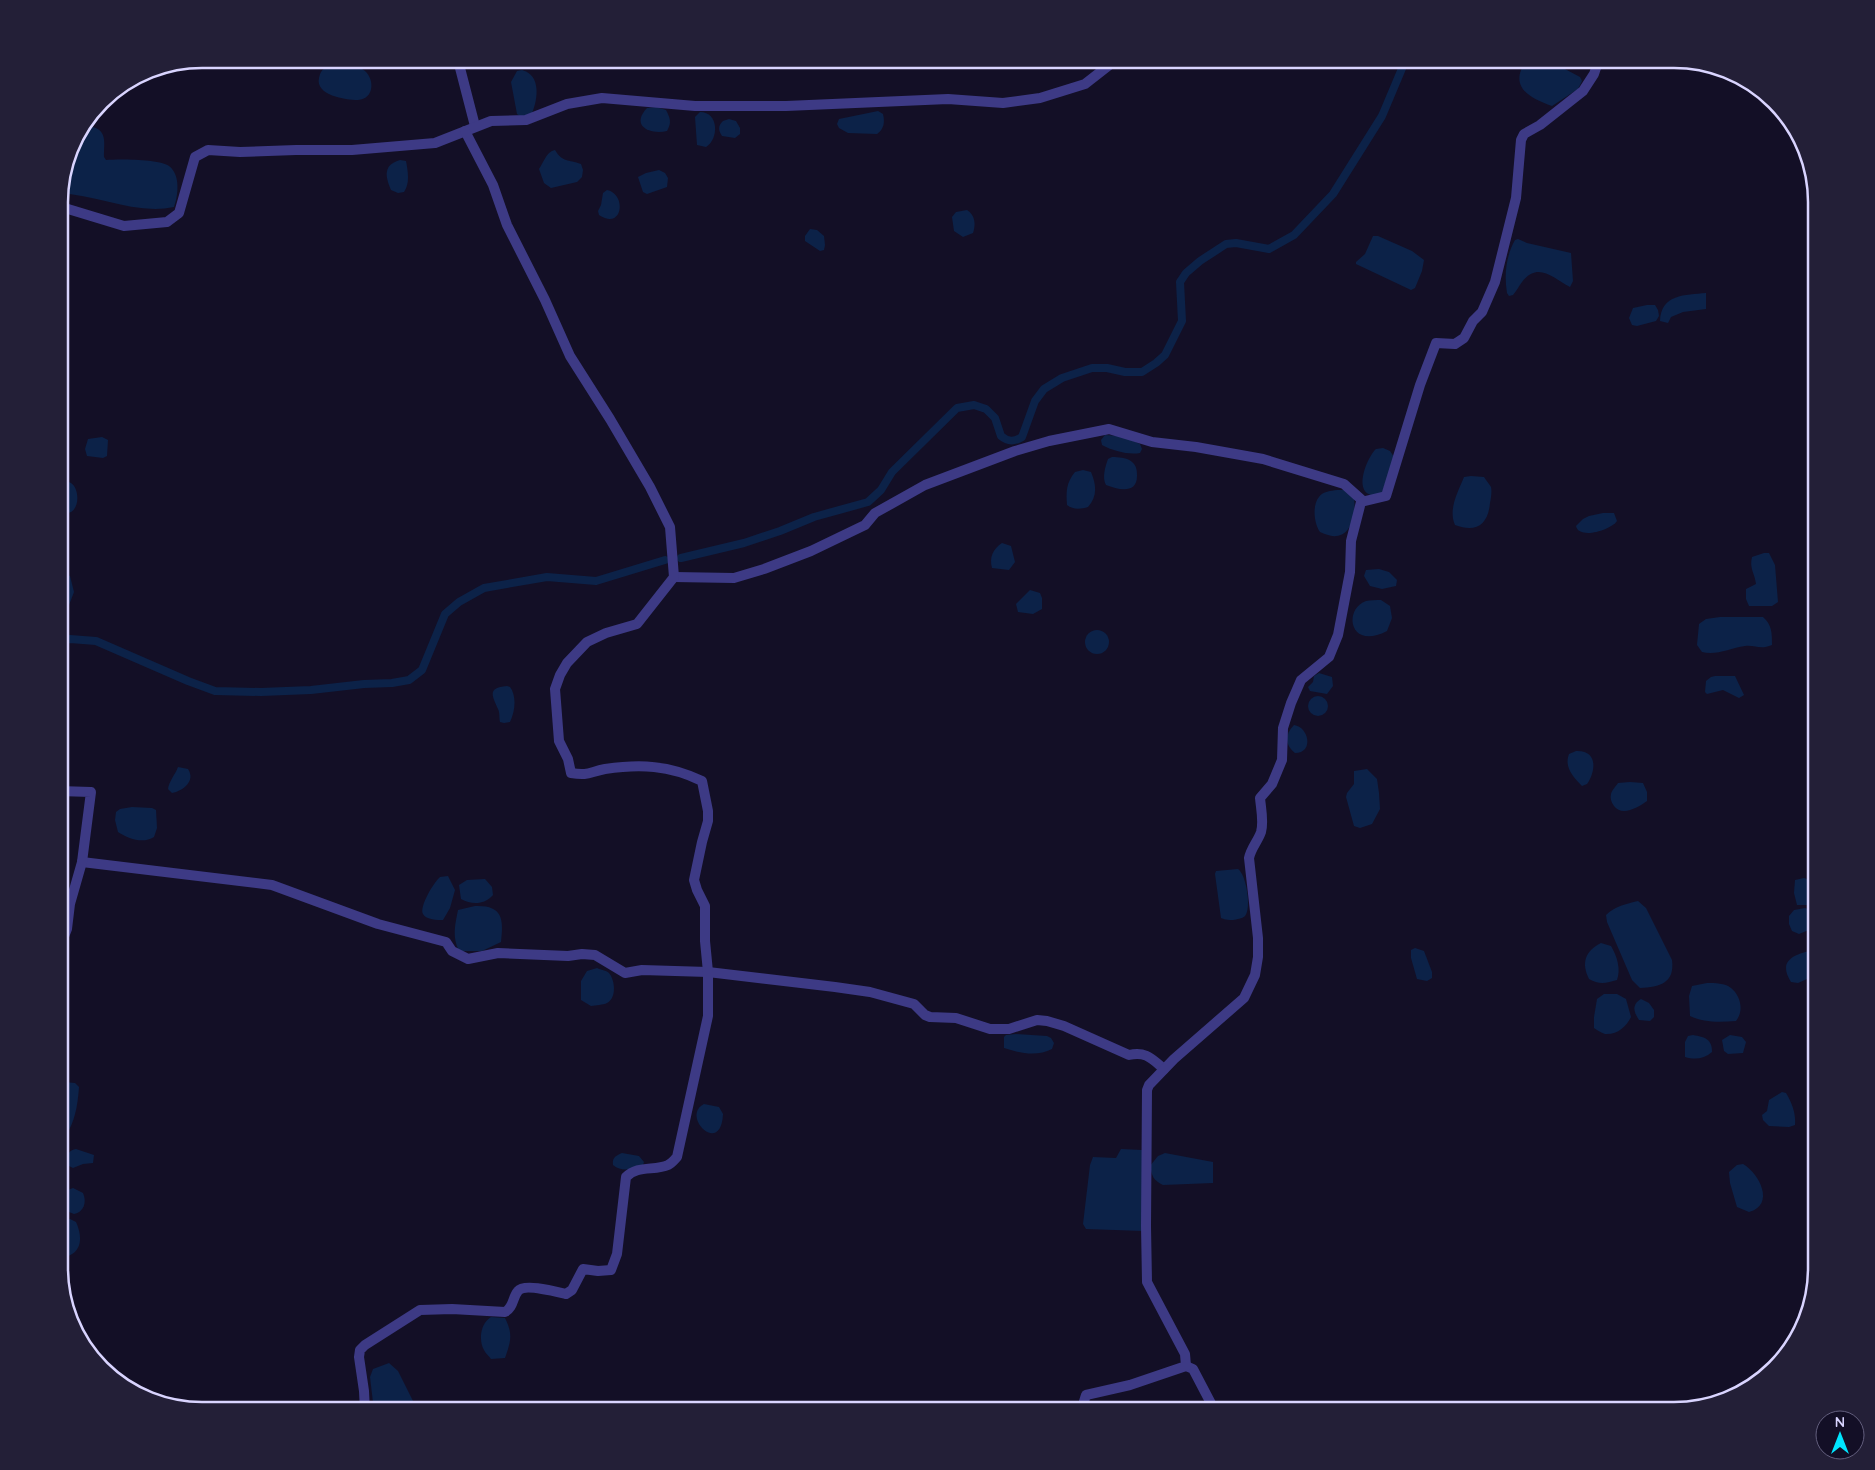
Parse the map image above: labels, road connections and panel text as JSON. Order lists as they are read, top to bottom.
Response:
{
  "north": "top"
}
